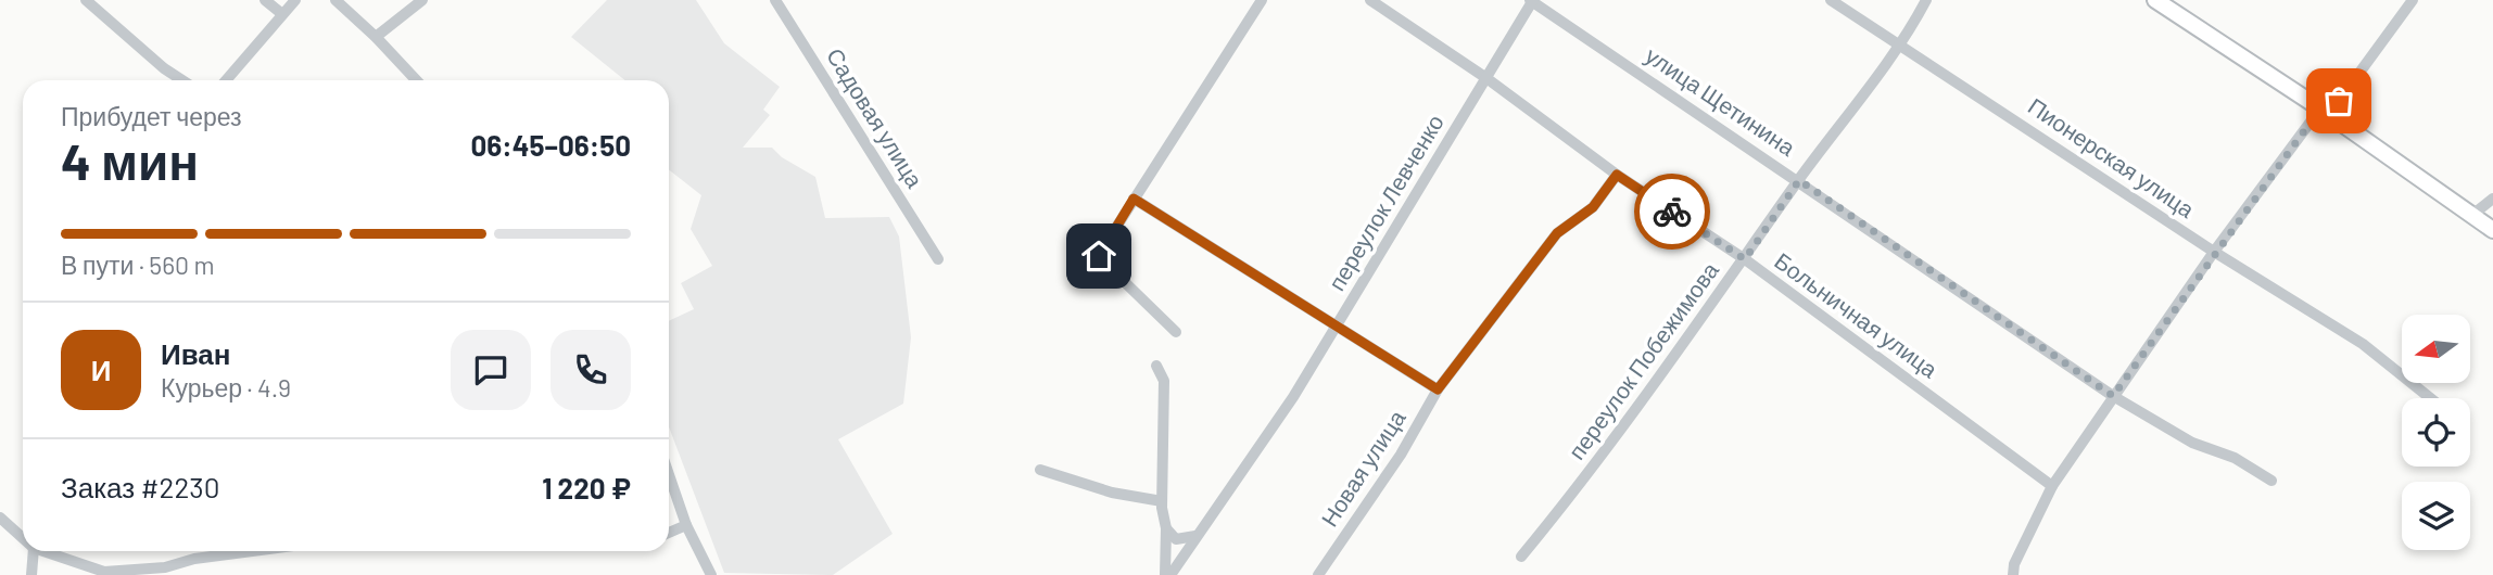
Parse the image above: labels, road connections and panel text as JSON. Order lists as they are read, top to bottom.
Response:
{
  "streets": {
    "street": [
      "улица Щетинина",
      "Садовая улица",
      "Пионерская улица",
      "переулок Левченко",
      "Больничная улица",
      "переулок Побежимова",
      "Новая улица"
    ]
  },
  "crossings": [
    ["улица Щетинина", "переулок Левченко"],
    ["улица Щетинина", "переулок Побежимова"],
    ["Пионерская улица", "переулок Побежимова"],
    ["переулок Левченко", "Больничная улица"],
    ["Больничная улица", "переулок Побежимова"],
    ["Больничная улица", "Новая улица"]
  ],
  "north": "left",
  "page": {
    "heading": ["4 мин", "Прибудет через", "06:45–06:50"],
    "panel": [
      "Иван",
      "Курьер · 4.9",
      "Заказ #2230",
      "1 220 ₽"
    ],
    "bar": "В пути · 560 m",
    "round": "И"
  }
}
